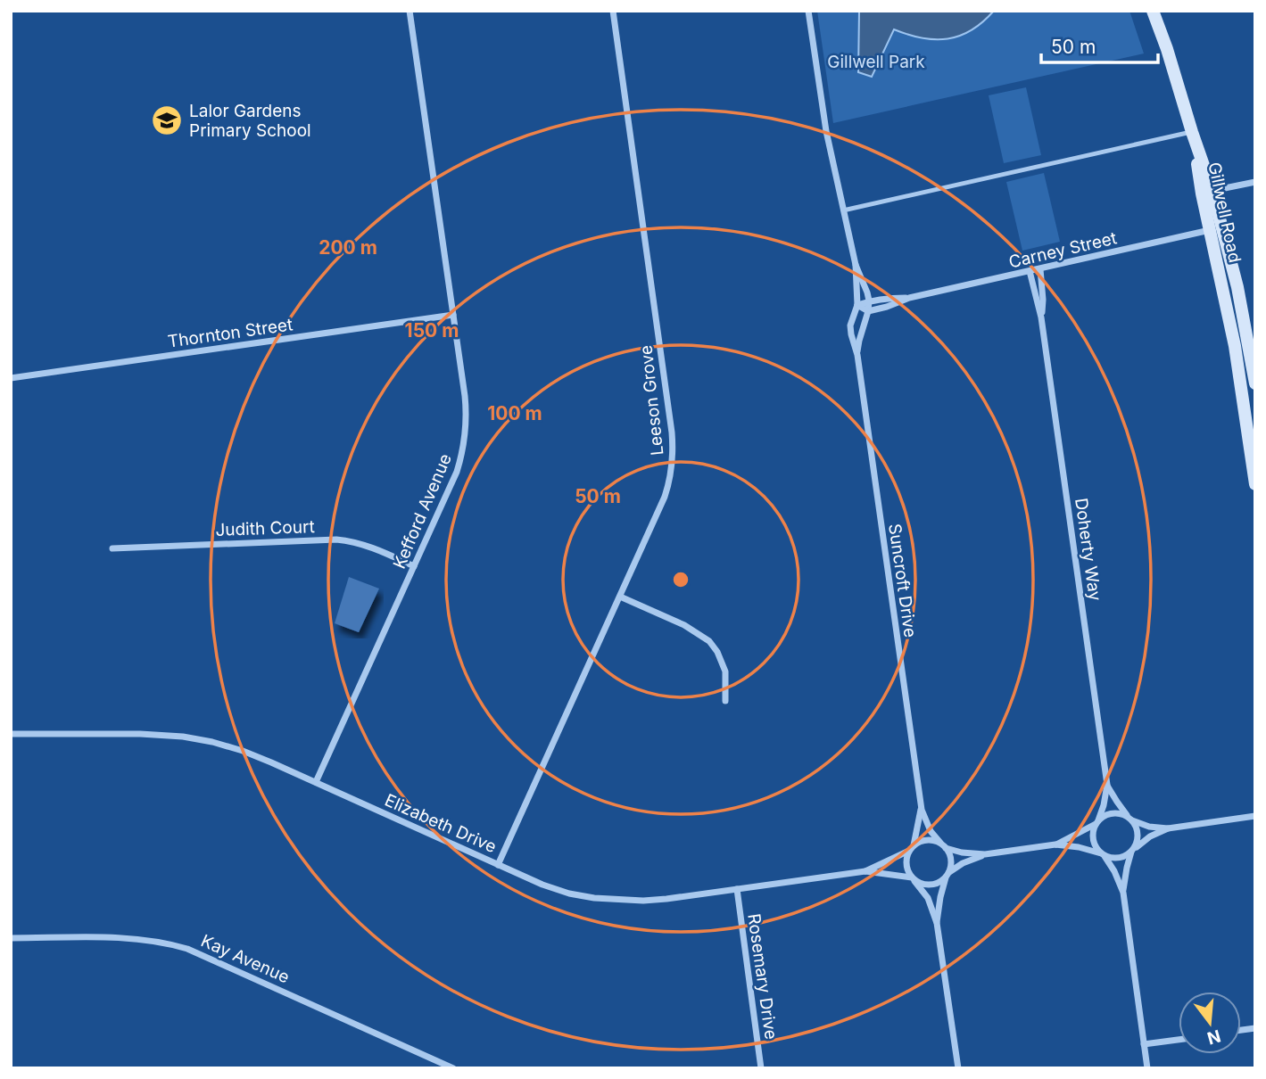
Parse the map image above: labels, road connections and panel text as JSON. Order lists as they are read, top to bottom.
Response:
{
  "streets": {
    "street": [
      "Gillwell Road",
      "Carney Street",
      "Thornton Street",
      "Leeson Grove",
      "Kefford Avenue",
      "Judith Court",
      "Doherty Way",
      "Suncroft Drive",
      "Elizabeth Drive",
      "Kay Avenue",
      "Rosemary Drive"
    ]
  },
  "crossings": [
    ["Gillwell Road", "Carney Street"],
    ["Carney Street", "Doherty Way"],
    ["Carney Street", "Suncroft Drive"],
    ["Thornton Street", "Kefford Avenue"],
    ["Leeson Grove", "Elizabeth Drive"],
    ["Kefford Avenue", "Judith Court"],
    ["Kefford Avenue", "Elizabeth Drive"],
    ["Suncroft Drive", "Elizabeth Drive"],
    ["Elizabeth Drive", "Rosemary Drive"]
  ],
  "parks": ["Gillwell Park"],
  "places": {
    "school or university": ["Lalor Gardens Primary School"]
  },
  "scale_bar": "50 m",
  "north": "bottom",
  "rings": [
    "200 m",
    "150 m",
    "100 m",
    "50 m"
  ]
}
